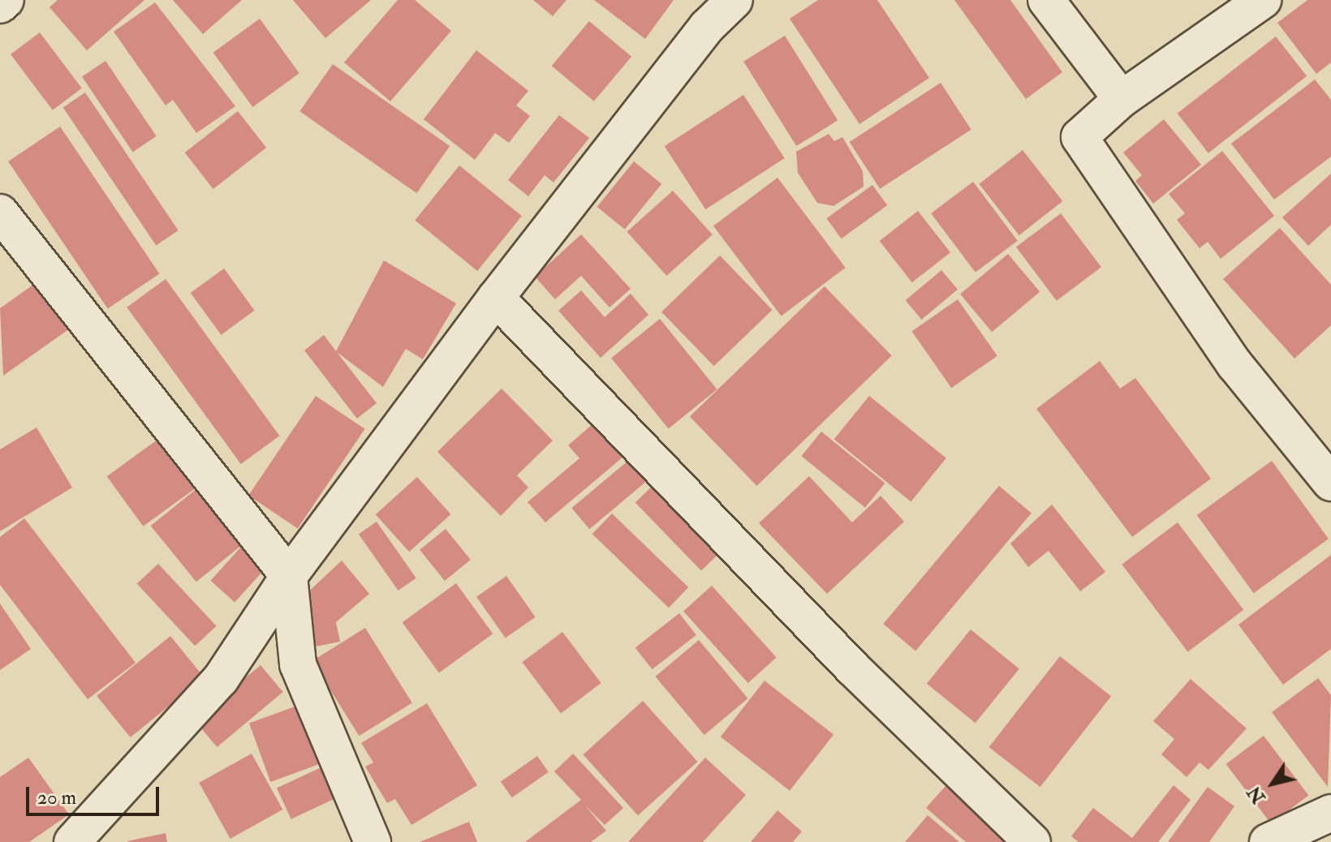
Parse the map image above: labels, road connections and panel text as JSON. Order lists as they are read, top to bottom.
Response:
{
  "scale_bar": "20 m",
  "north": "bottom left"
}
